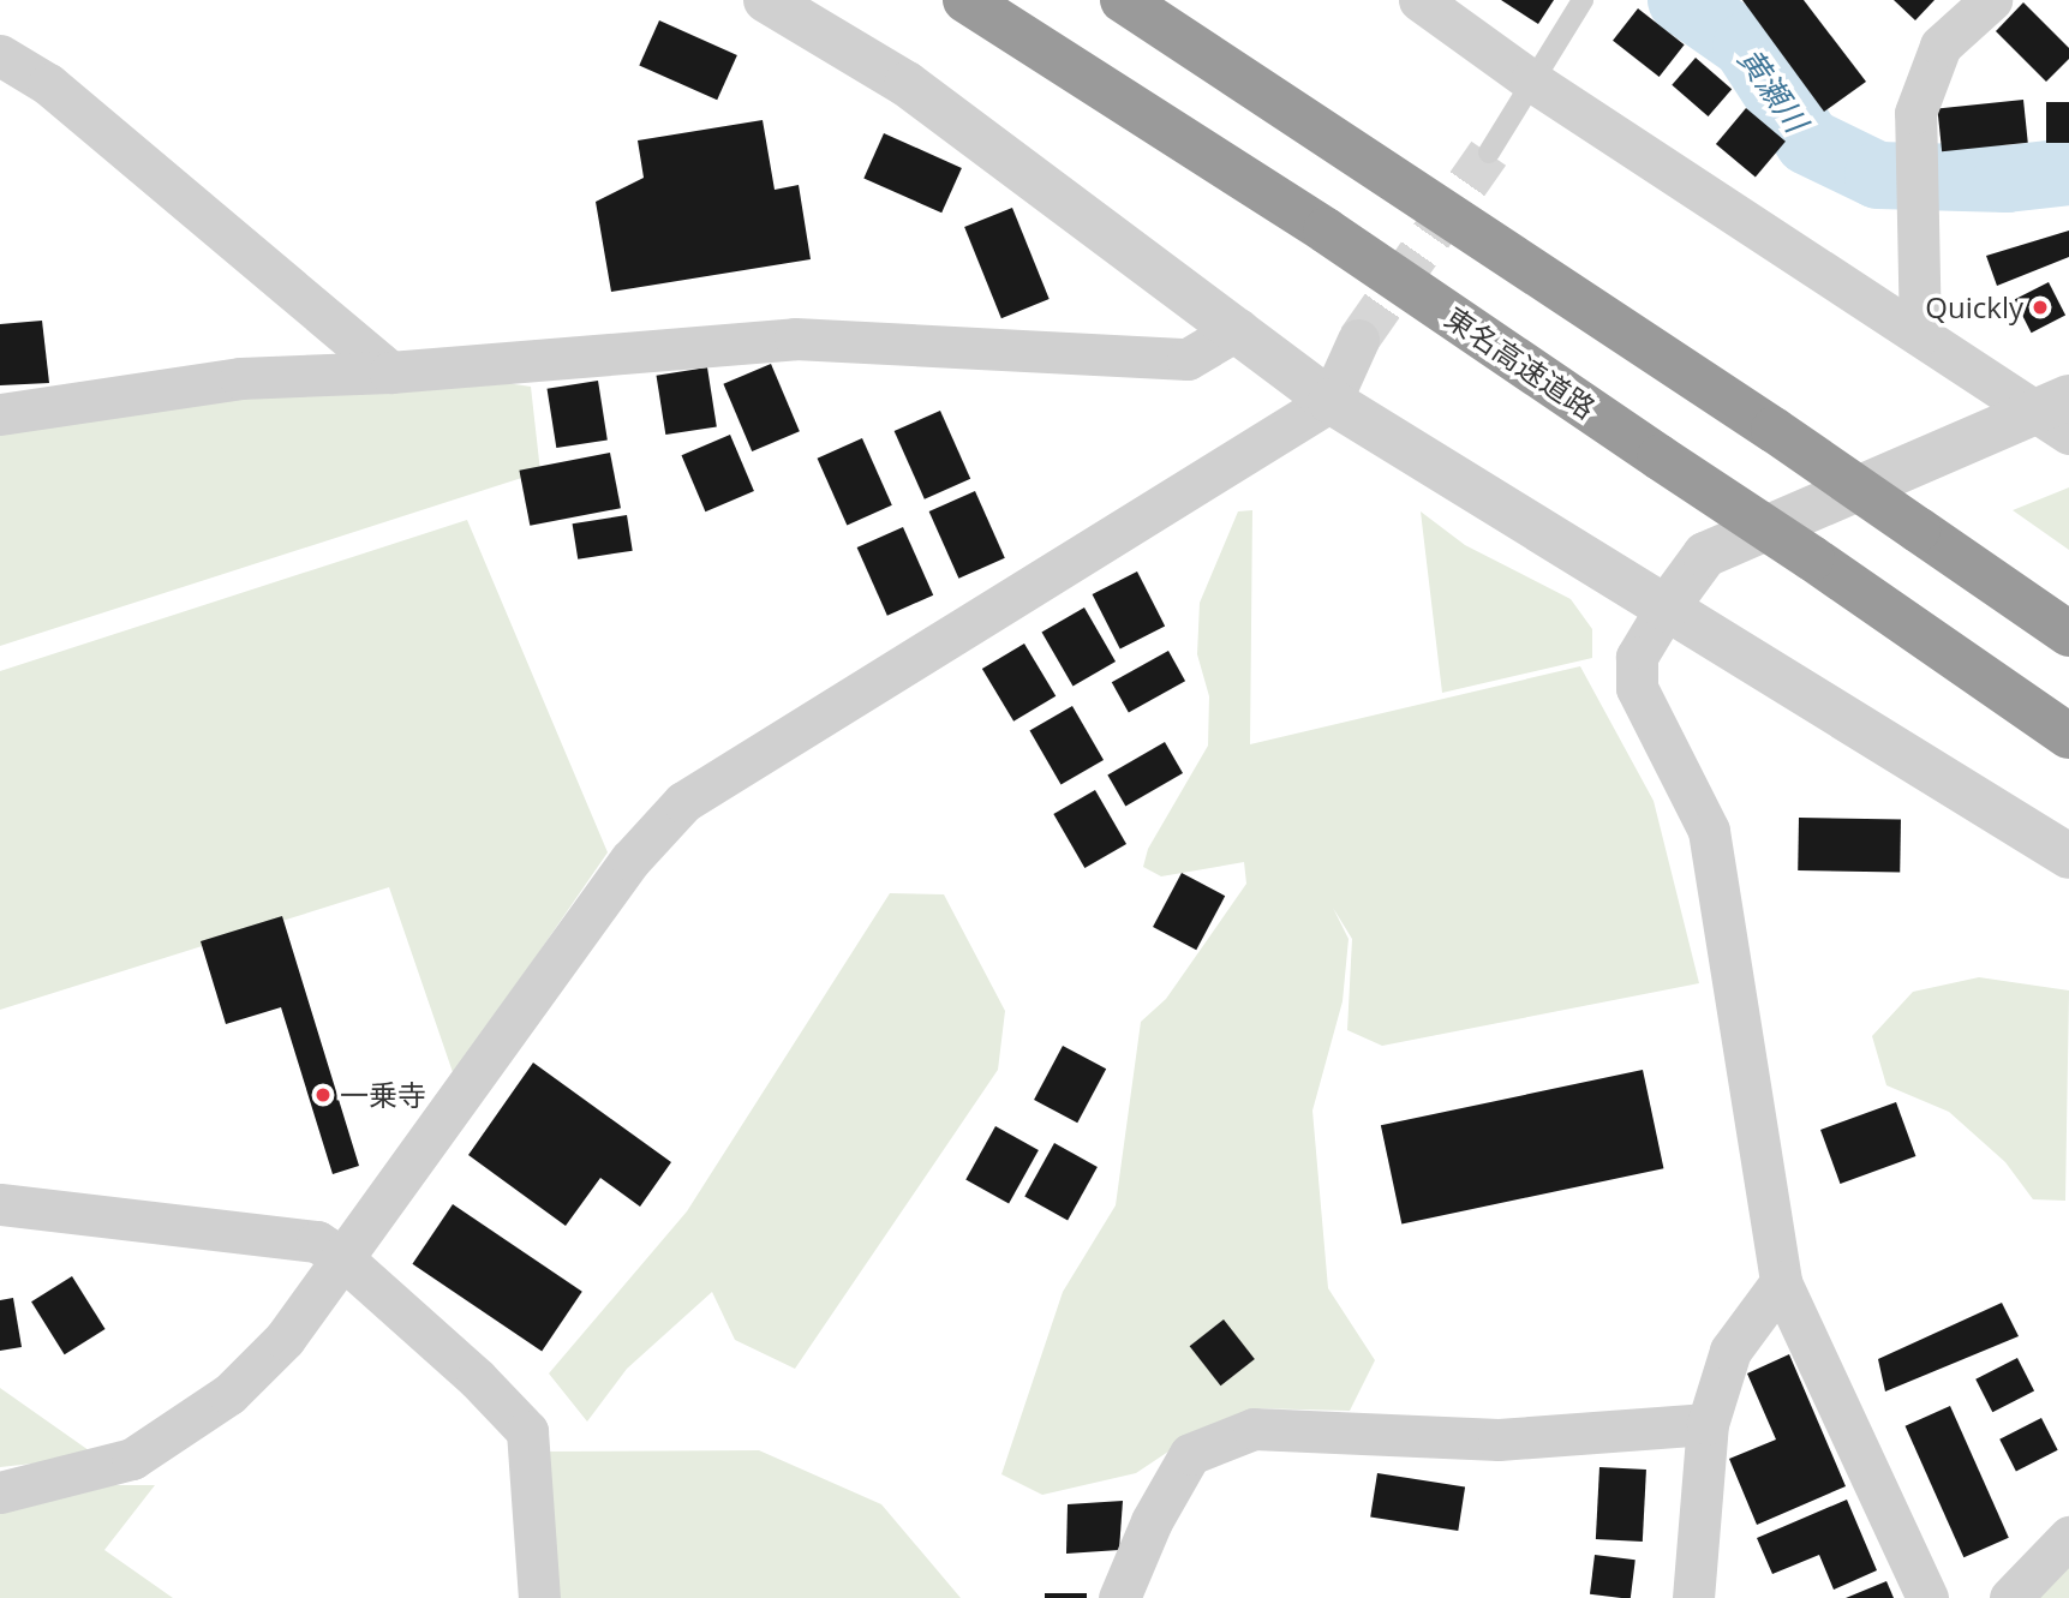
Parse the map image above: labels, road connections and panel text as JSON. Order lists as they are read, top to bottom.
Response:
{
  "streets": {
    "highway": ["東名高速道路"]
  },
  "water": ["黄瀬川"],
  "places": ["Quickly", "一乗寺"]
}
